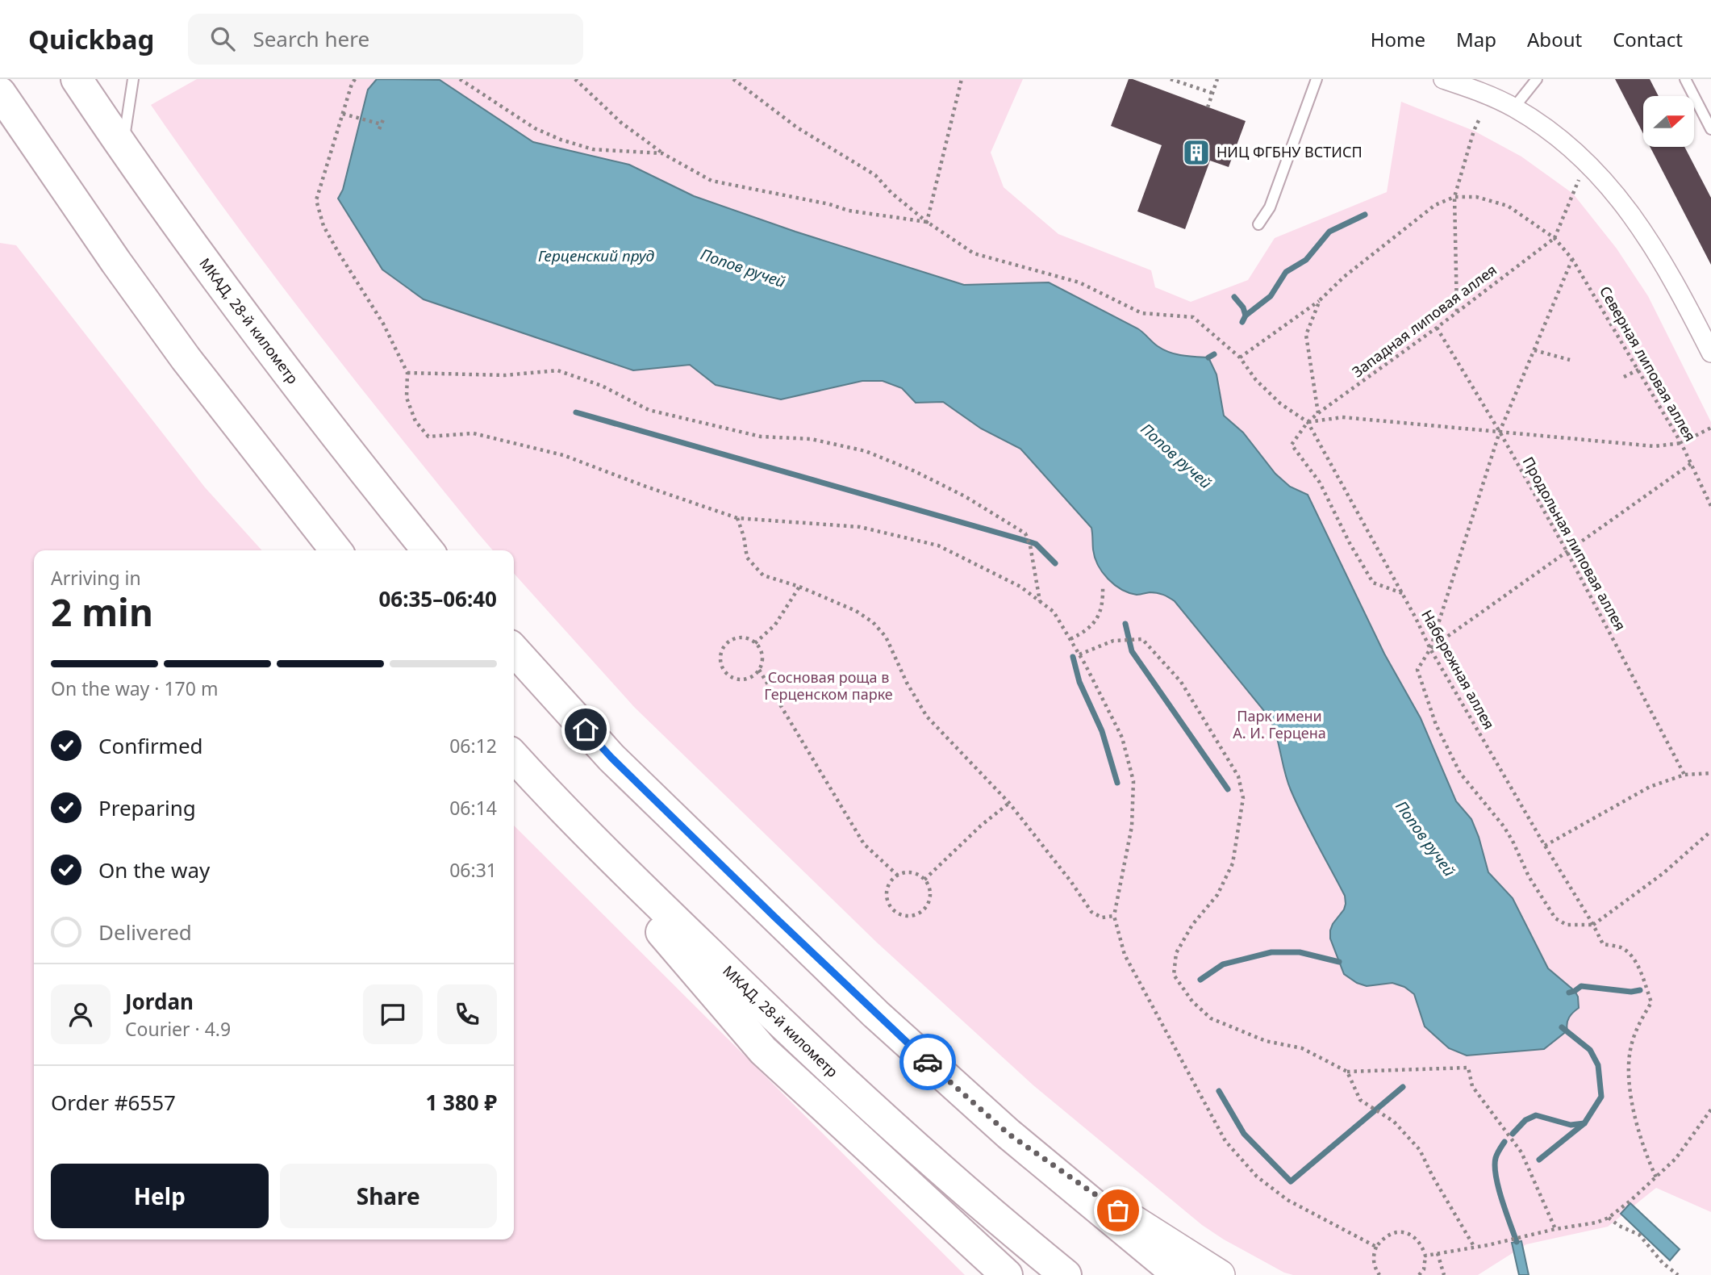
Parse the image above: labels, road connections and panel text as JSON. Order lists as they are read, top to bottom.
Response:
{
  "streets": {
    "highway": ["МКАД, 28-й километр"],
    "path": [
      "Западная липовая аллея",
      "Северная липовая аллея",
      "Продольная липовая аллея",
      "Набережная аллея"
    ]
  },
  "crossings": [
    ["Западная липовая аллея", "Северная липовая аллея"],
    ["Западная липовая аллея", "Продольная липовая аллея"],
    ["Западная липовая аллея", "Набережная аллея"]
  ],
  "water": ["Герценский пруд", "Попов ручей"],
  "parks": ["Сосновая роща в Герценском парке", "Парк имени А. И. Герцена"],
  "places": {
    "building": ["НИЦ ФГБНУ ВСТИСП"]
  },
  "north": "right",
  "page": {
    "header": "Quickbag",
    "search": "Search here",
    "nav": [
      "Home",
      "Map",
      "About",
      "Contact"
    ],
    "heading": ["2 min", "Arriving in", "06:35–06:40"],
    "panel": [
      "Jordan",
      "Courier · 4.9",
      "Order #6557",
      "1 380 ₽"
    ],
    "bar": "On the way · 170 m",
    "list": [
      ["Confirmed", "06:12"],
      ["Preparing", "06:14"],
      ["On the way", "06:31"],
      "Delivered"
    ],
    "buttons": ["Help", "Share"]
  }
}
